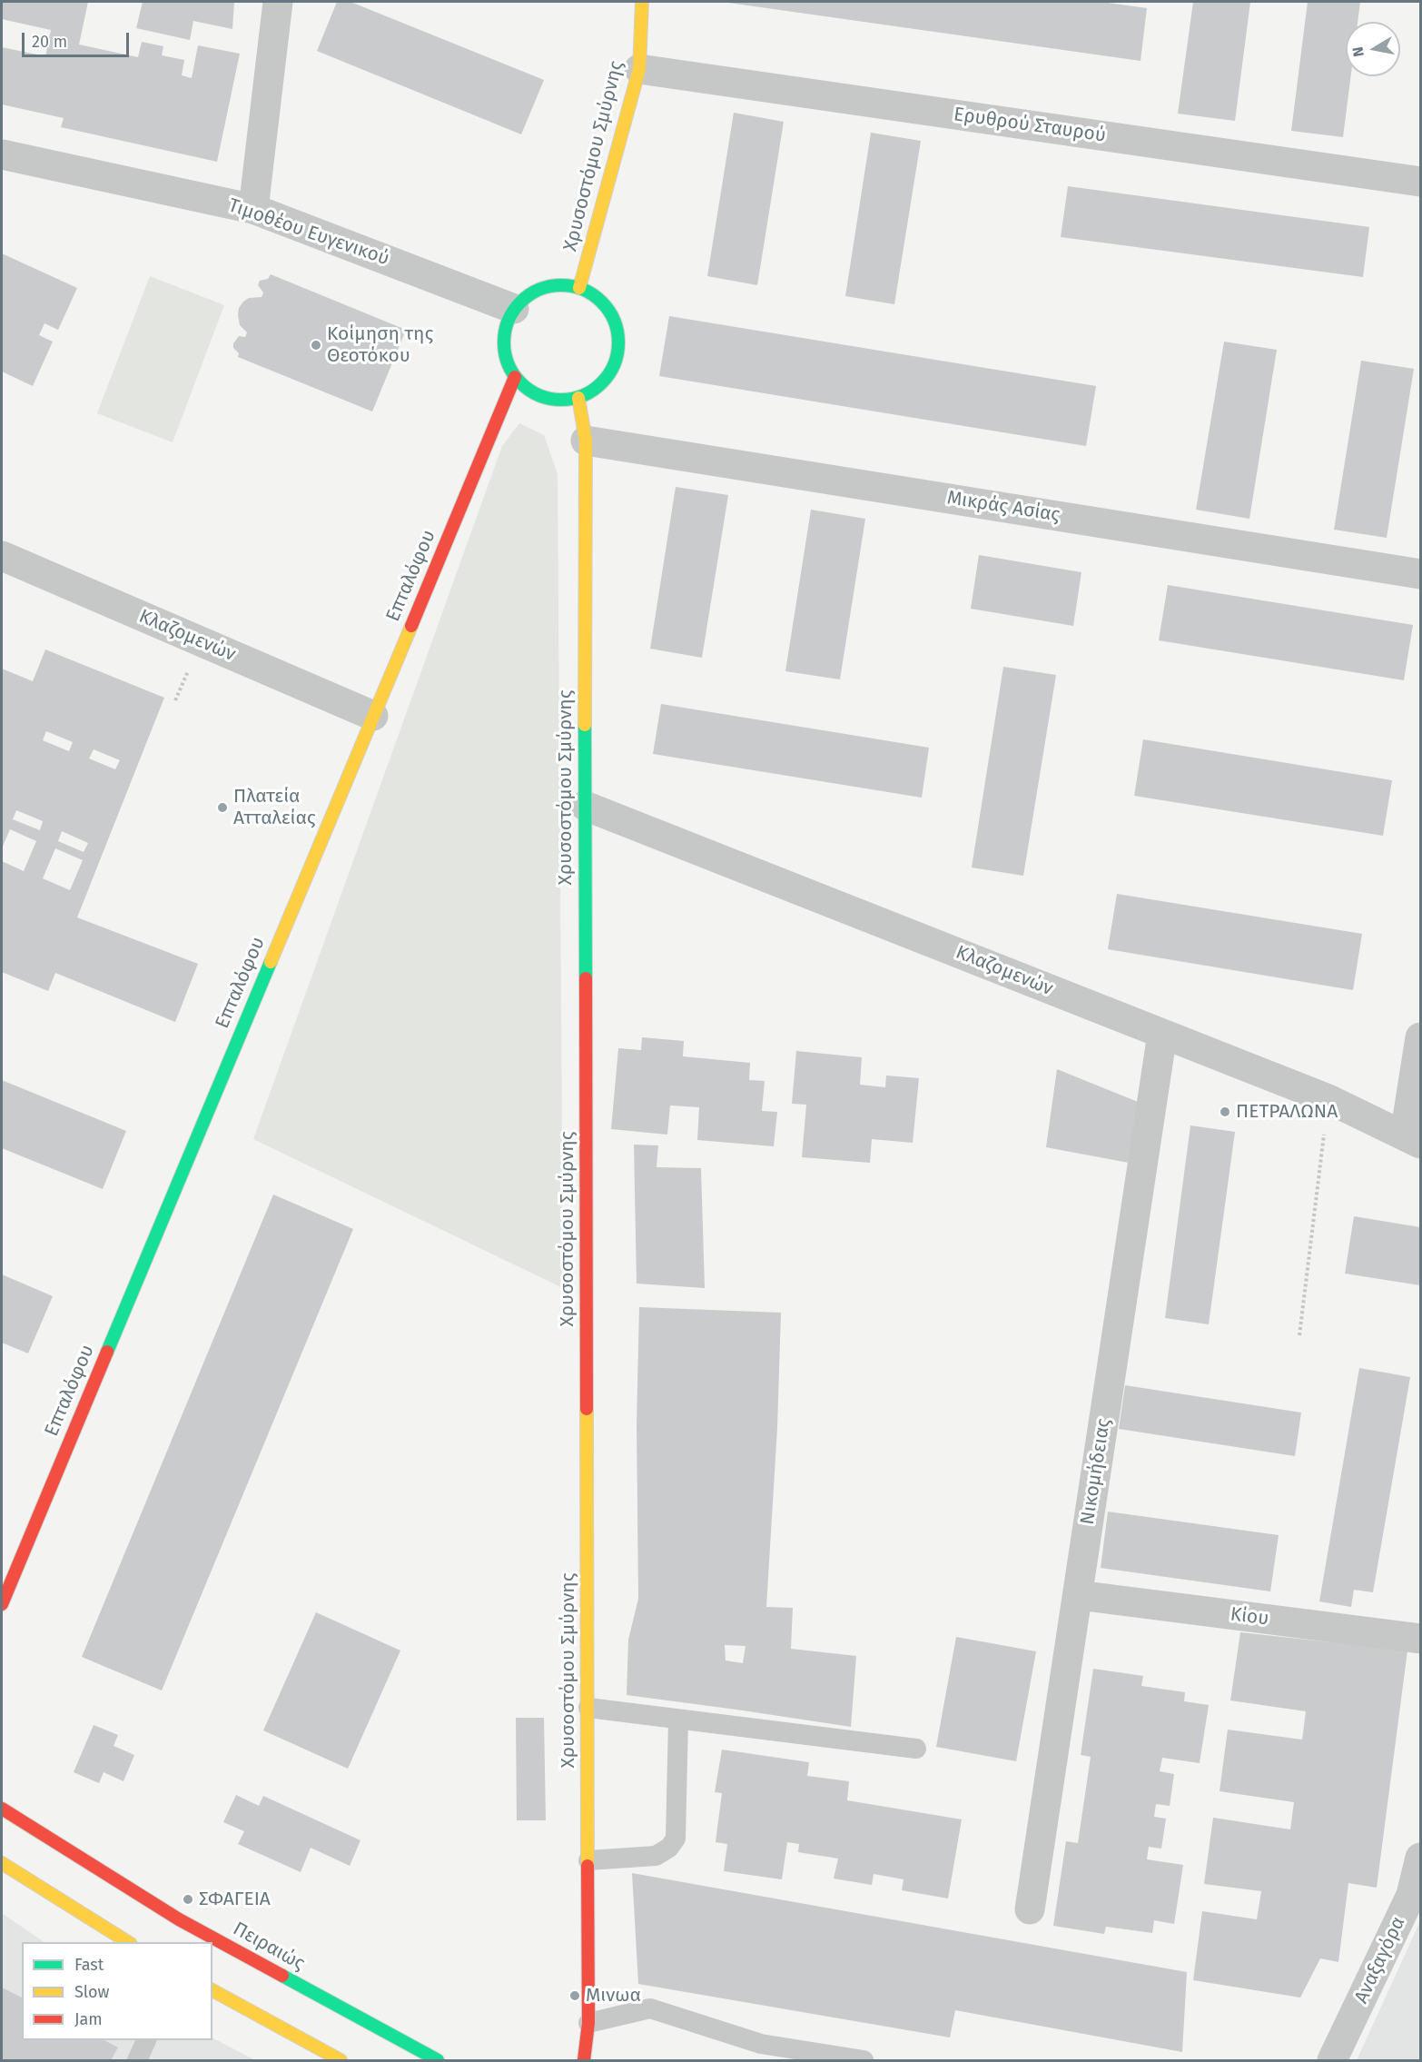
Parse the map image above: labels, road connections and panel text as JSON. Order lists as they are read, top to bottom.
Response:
{
  "streets": {
    "street": [
      "Ερυθρού Σταυρού",
      "Χρυσοστόμου Σμύρνης",
      "Τιμοθέου Ευγενικού",
      "Μικράς Ασίας",
      "Επταλόφου",
      "Κλαζομενών",
      "Νικομήδειας",
      "Κίου",
      "Πειραιώς",
      "Αναξαγόρα"
    ]
  },
  "crossings": [
    ["Ερυθρού Σταυρού", "Χρυσοστόμου Σμύρνης"],
    ["Χρυσοστόμου Σμύρνης", "Τιμοθέου Ευγενικού"],
    ["Χρυσοστόμου Σμύρνης", "Μικράς Ασίας"],
    ["Χρυσοστόμου Σμύρνης", "Επταλόφου"],
    ["Χρυσοστόμου Σμύρνης", "Κλαζομενών"],
    ["Τιμοθέου Ευγενικού", "Επταλόφου"],
    ["Επταλόφου", "Κλαζομενών"],
    ["Κλαζομενών", "Νικομήδειας"],
    ["Νικομήδειας", "Κίου"]
  ],
  "places": [
    "Κοίμηση της Θεοτόκου",
    "Πλατεία Ατταλείας",
    "ΠΕΤΡΑΛΩΝΑ",
    "ΣΦΑΓΕΙΑ",
    "Μινωα"
  ],
  "legend": ["Fast", "Slow", "Jam"],
  "scale_bar": "20 m",
  "north": "left"
}
